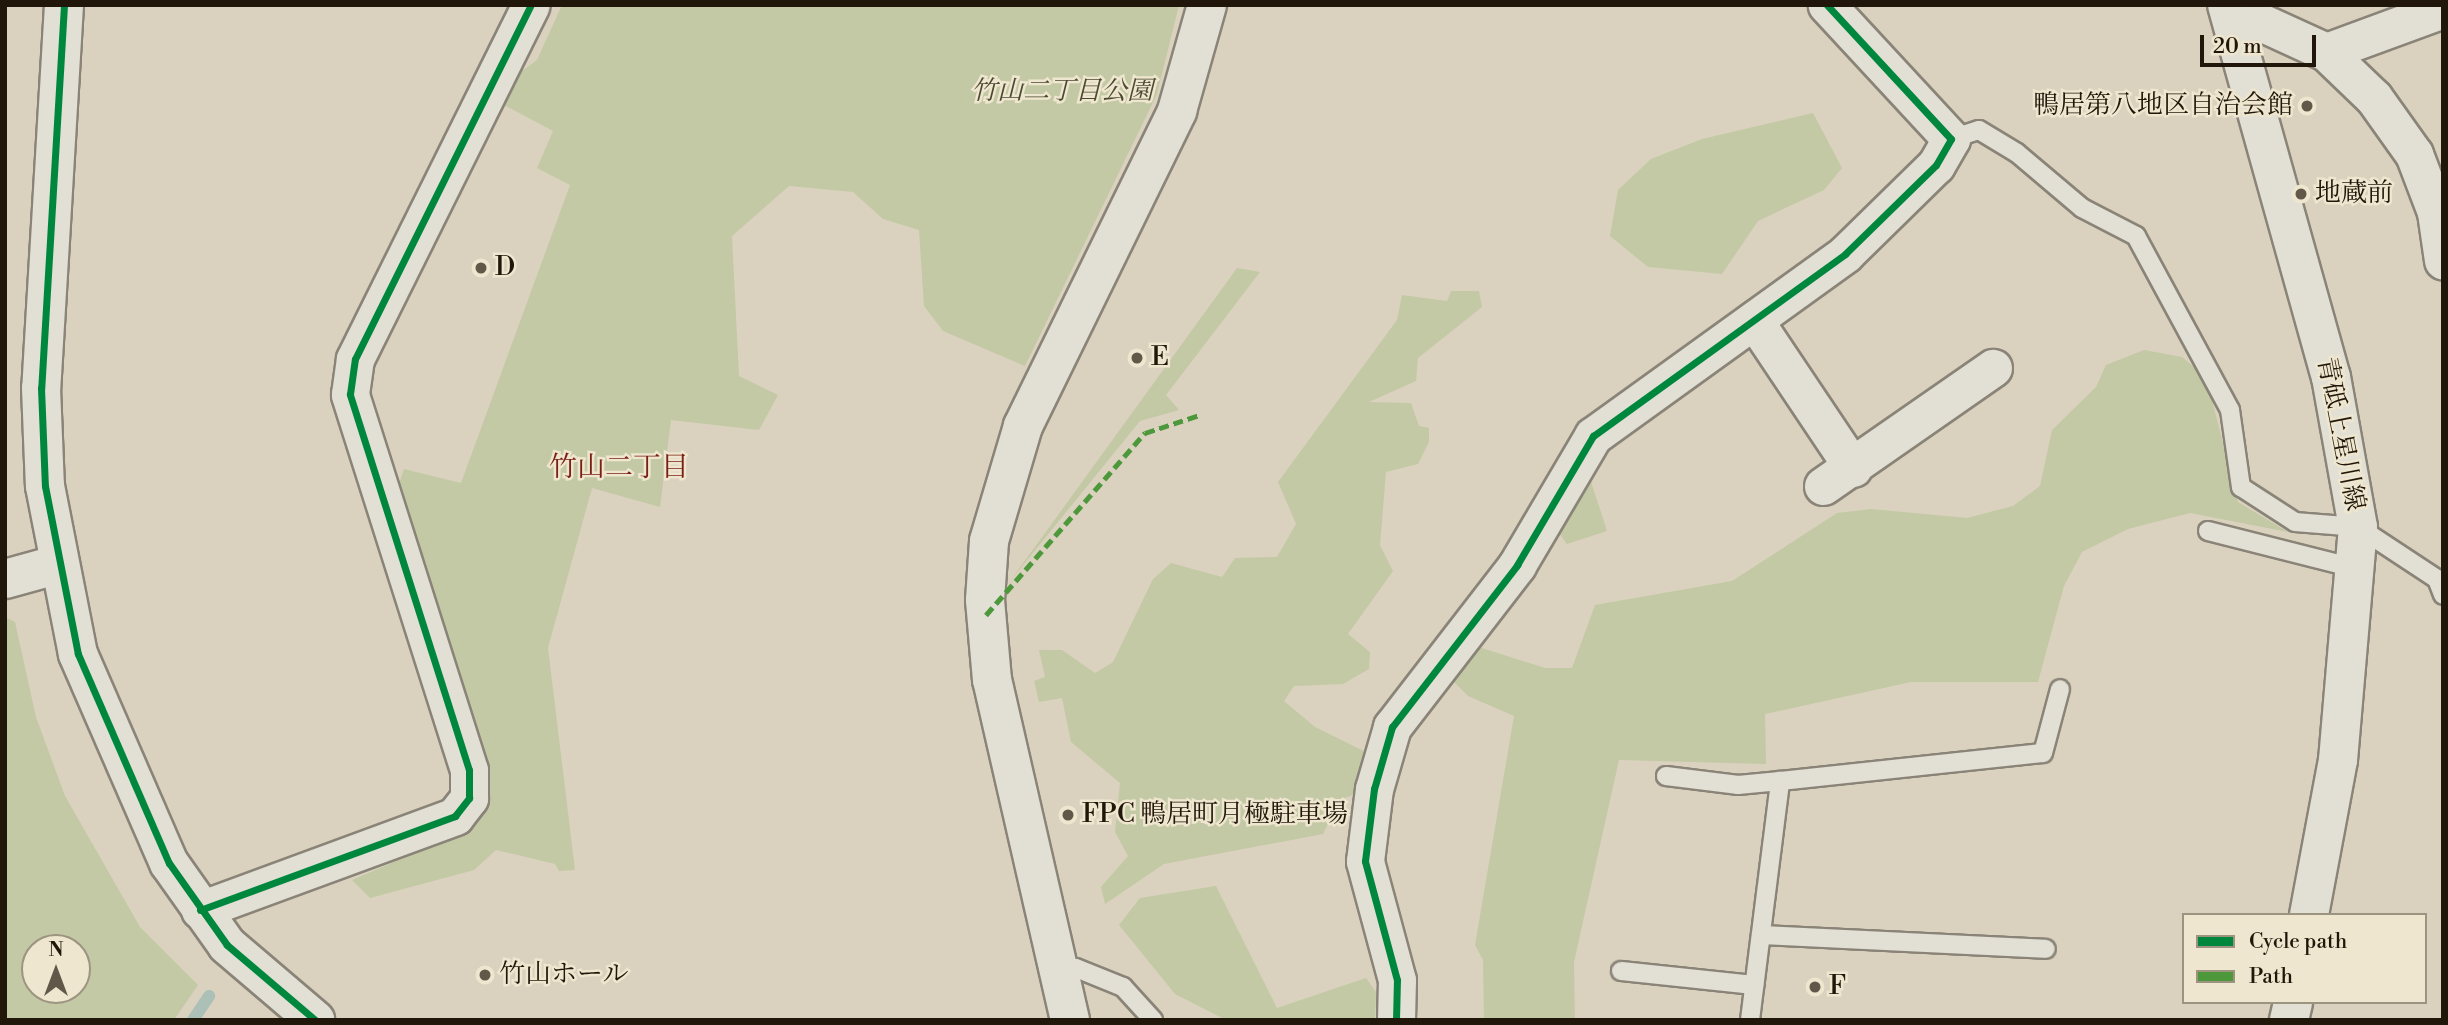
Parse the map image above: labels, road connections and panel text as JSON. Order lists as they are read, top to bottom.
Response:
{
  "streets": {
    "street": ["青砥上星川線"]
  },
  "districts": ["竹山二丁目"],
  "parks": ["竹山二丁目公園"],
  "places": [
    "鴨居第八地区自治会館",
    "地蔵前",
    "D",
    "E",
    "FPC 鴨居町月極駐車場",
    "竹山ホール",
    "F"
  ],
  "legend": ["Cycle path", "Path"],
  "scale_bar": "20 m",
  "north": "top"
}
